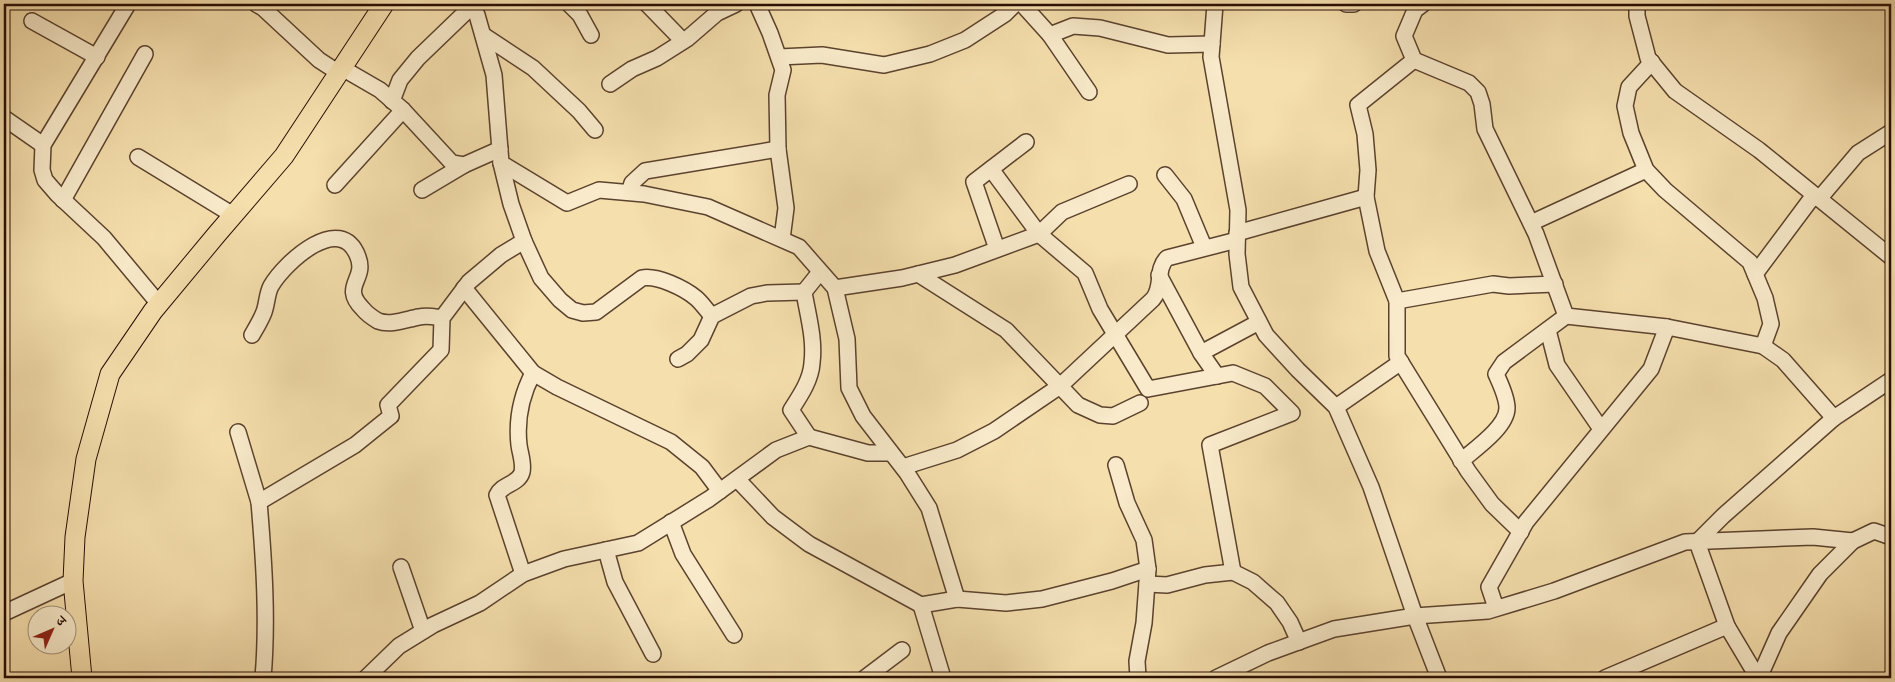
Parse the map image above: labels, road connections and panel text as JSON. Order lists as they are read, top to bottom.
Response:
{
  "north": "top right"
}
